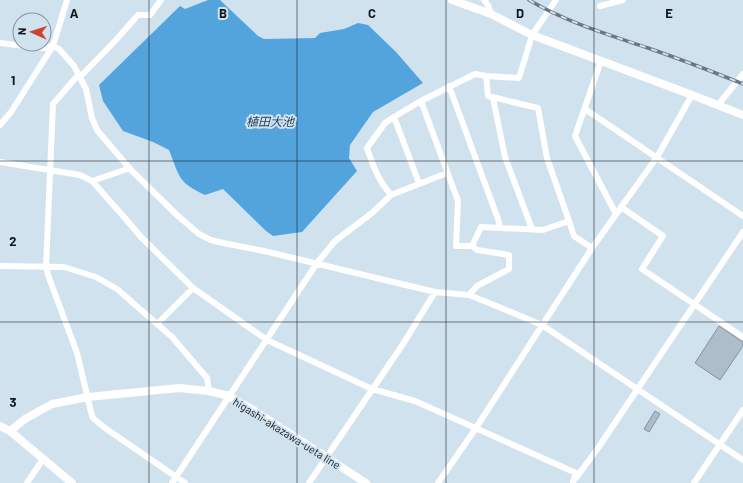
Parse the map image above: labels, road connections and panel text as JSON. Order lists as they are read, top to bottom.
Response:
{
  "streets": {
    "main road": ["higashi-akazawa-ueta line"]
  },
  "water": ["植田大池"],
  "north": "left",
  "grid": {
    "columns": [
      "A",
      "B",
      "C",
      "D",
      "E"
    ],
    "rows": ["1", "2", "3"]
  }
}
